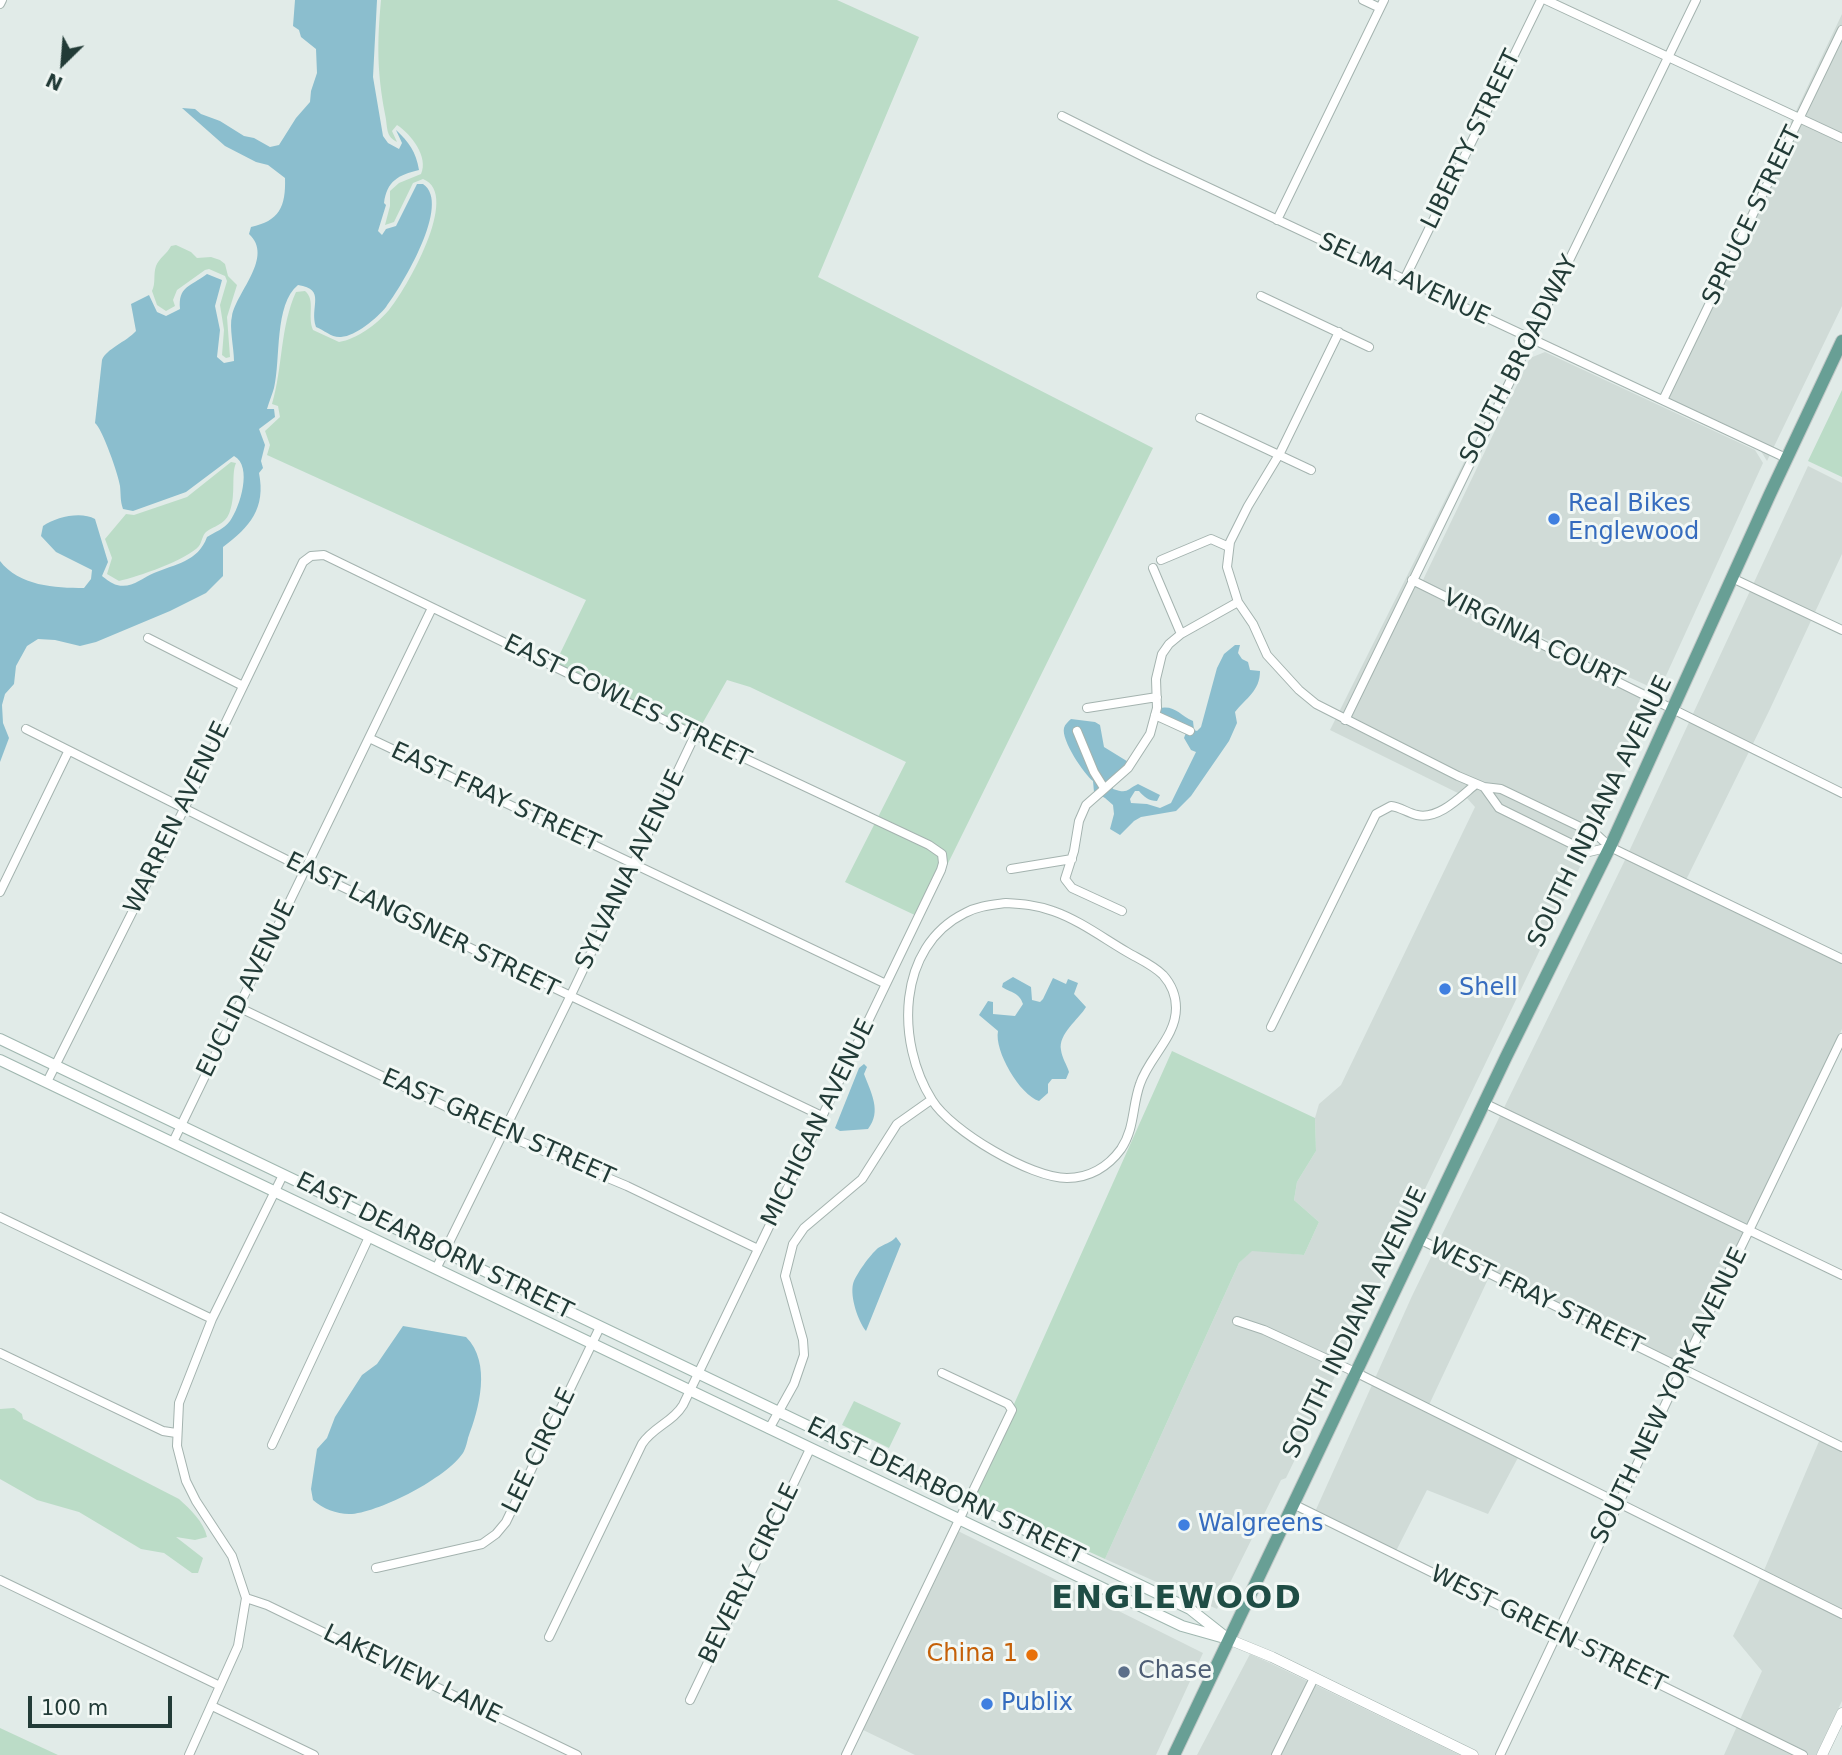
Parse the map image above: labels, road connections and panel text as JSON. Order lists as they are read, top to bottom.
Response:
{
  "streets": {
    "main road": ["SOUTH INDIANA AVENUE", "EAST DEARBORN STREET"],
    "street": [
      "LIBERTY STREET",
      "SPRUCE STREET",
      "SELMA AVENUE",
      "SOUTH BROADWAY",
      "VIRGINIA COURT",
      "EAST COWLES STREET",
      "EAST FRAY STREET",
      "WARREN AVENUE",
      "SYLVANIA AVENUE",
      "EAST LANGSNER STREET",
      "EUCLID AVENUE",
      "MICHIGAN AVENUE",
      "EAST GREEN STREET",
      "WEST FRAY STREET",
      "SOUTH NEW YORK AVENUE",
      "LEE CIRCLE",
      "BEVERLY CIRCLE",
      "WEST GREEN STREET",
      "LAKEVIEW LANE"
    ]
  },
  "crossings": [
    ["LIBERTY STREET", "SELMA AVENUE"],
    ["SPRUCE STREET", "SELMA AVENUE"],
    ["SELMA AVENUE", "SOUTH BROADWAY"],
    ["SELMA AVENUE", "SOUTH INDIANA AVENUE"],
    ["SOUTH BROADWAY", "VIRGINIA COURT"],
    ["VIRGINIA COURT", "SOUTH INDIANA AVENUE"],
    ["EAST COWLES STREET", "WARREN AVENUE"],
    ["EAST COWLES STREET", "SYLVANIA AVENUE"],
    ["EAST COWLES STREET", "EUCLID AVENUE"],
    ["EAST COWLES STREET", "MICHIGAN AVENUE"],
    ["EAST FRAY STREET", "SYLVANIA AVENUE"],
    ["EAST FRAY STREET", "EUCLID AVENUE"],
    ["EAST FRAY STREET", "MICHIGAN AVENUE"],
    ["SOUTH INDIANA AVENUE", "EAST DEARBORN STREET"],
    ["SOUTH INDIANA AVENUE", "WEST FRAY STREET"],
    ["SOUTH INDIANA AVENUE", "WEST GREEN STREET"],
    ["WARREN AVENUE", "EAST LANGSNER STREET"],
    ["WARREN AVENUE", "EAST DEARBORN STREET"],
    ["SYLVANIA AVENUE", "EAST LANGSNER STREET"],
    ["SYLVANIA AVENUE", "EAST GREEN STREET"],
    ["SYLVANIA AVENUE", "EAST DEARBORN STREET"],
    ["EAST LANGSNER STREET", "EUCLID AVENUE"],
    ["EAST LANGSNER STREET", "MICHIGAN AVENUE"],
    ["EUCLID AVENUE", "EAST GREEN STREET"],
    ["EUCLID AVENUE", "EAST DEARBORN STREET"],
    ["MICHIGAN AVENUE", "EAST GREEN STREET"],
    ["MICHIGAN AVENUE", "EAST DEARBORN STREET"],
    ["EAST DEARBORN STREET", "LEE CIRCLE"],
    ["EAST DEARBORN STREET", "BEVERLY CIRCLE"],
    ["WEST FRAY STREET", "SOUTH NEW YORK AVENUE"],
    ["SOUTH NEW YORK AVENUE", "WEST GREEN STREET"]
  ],
  "districts": ["ENGLEWOOD"],
  "places": [
    "Real Bikes Englewood",
    "Shell",
    "Walgreens",
    "China 1",
    "Chase",
    "Publix"
  ],
  "scale_bar": "100 m",
  "north": "bottom left"
}
